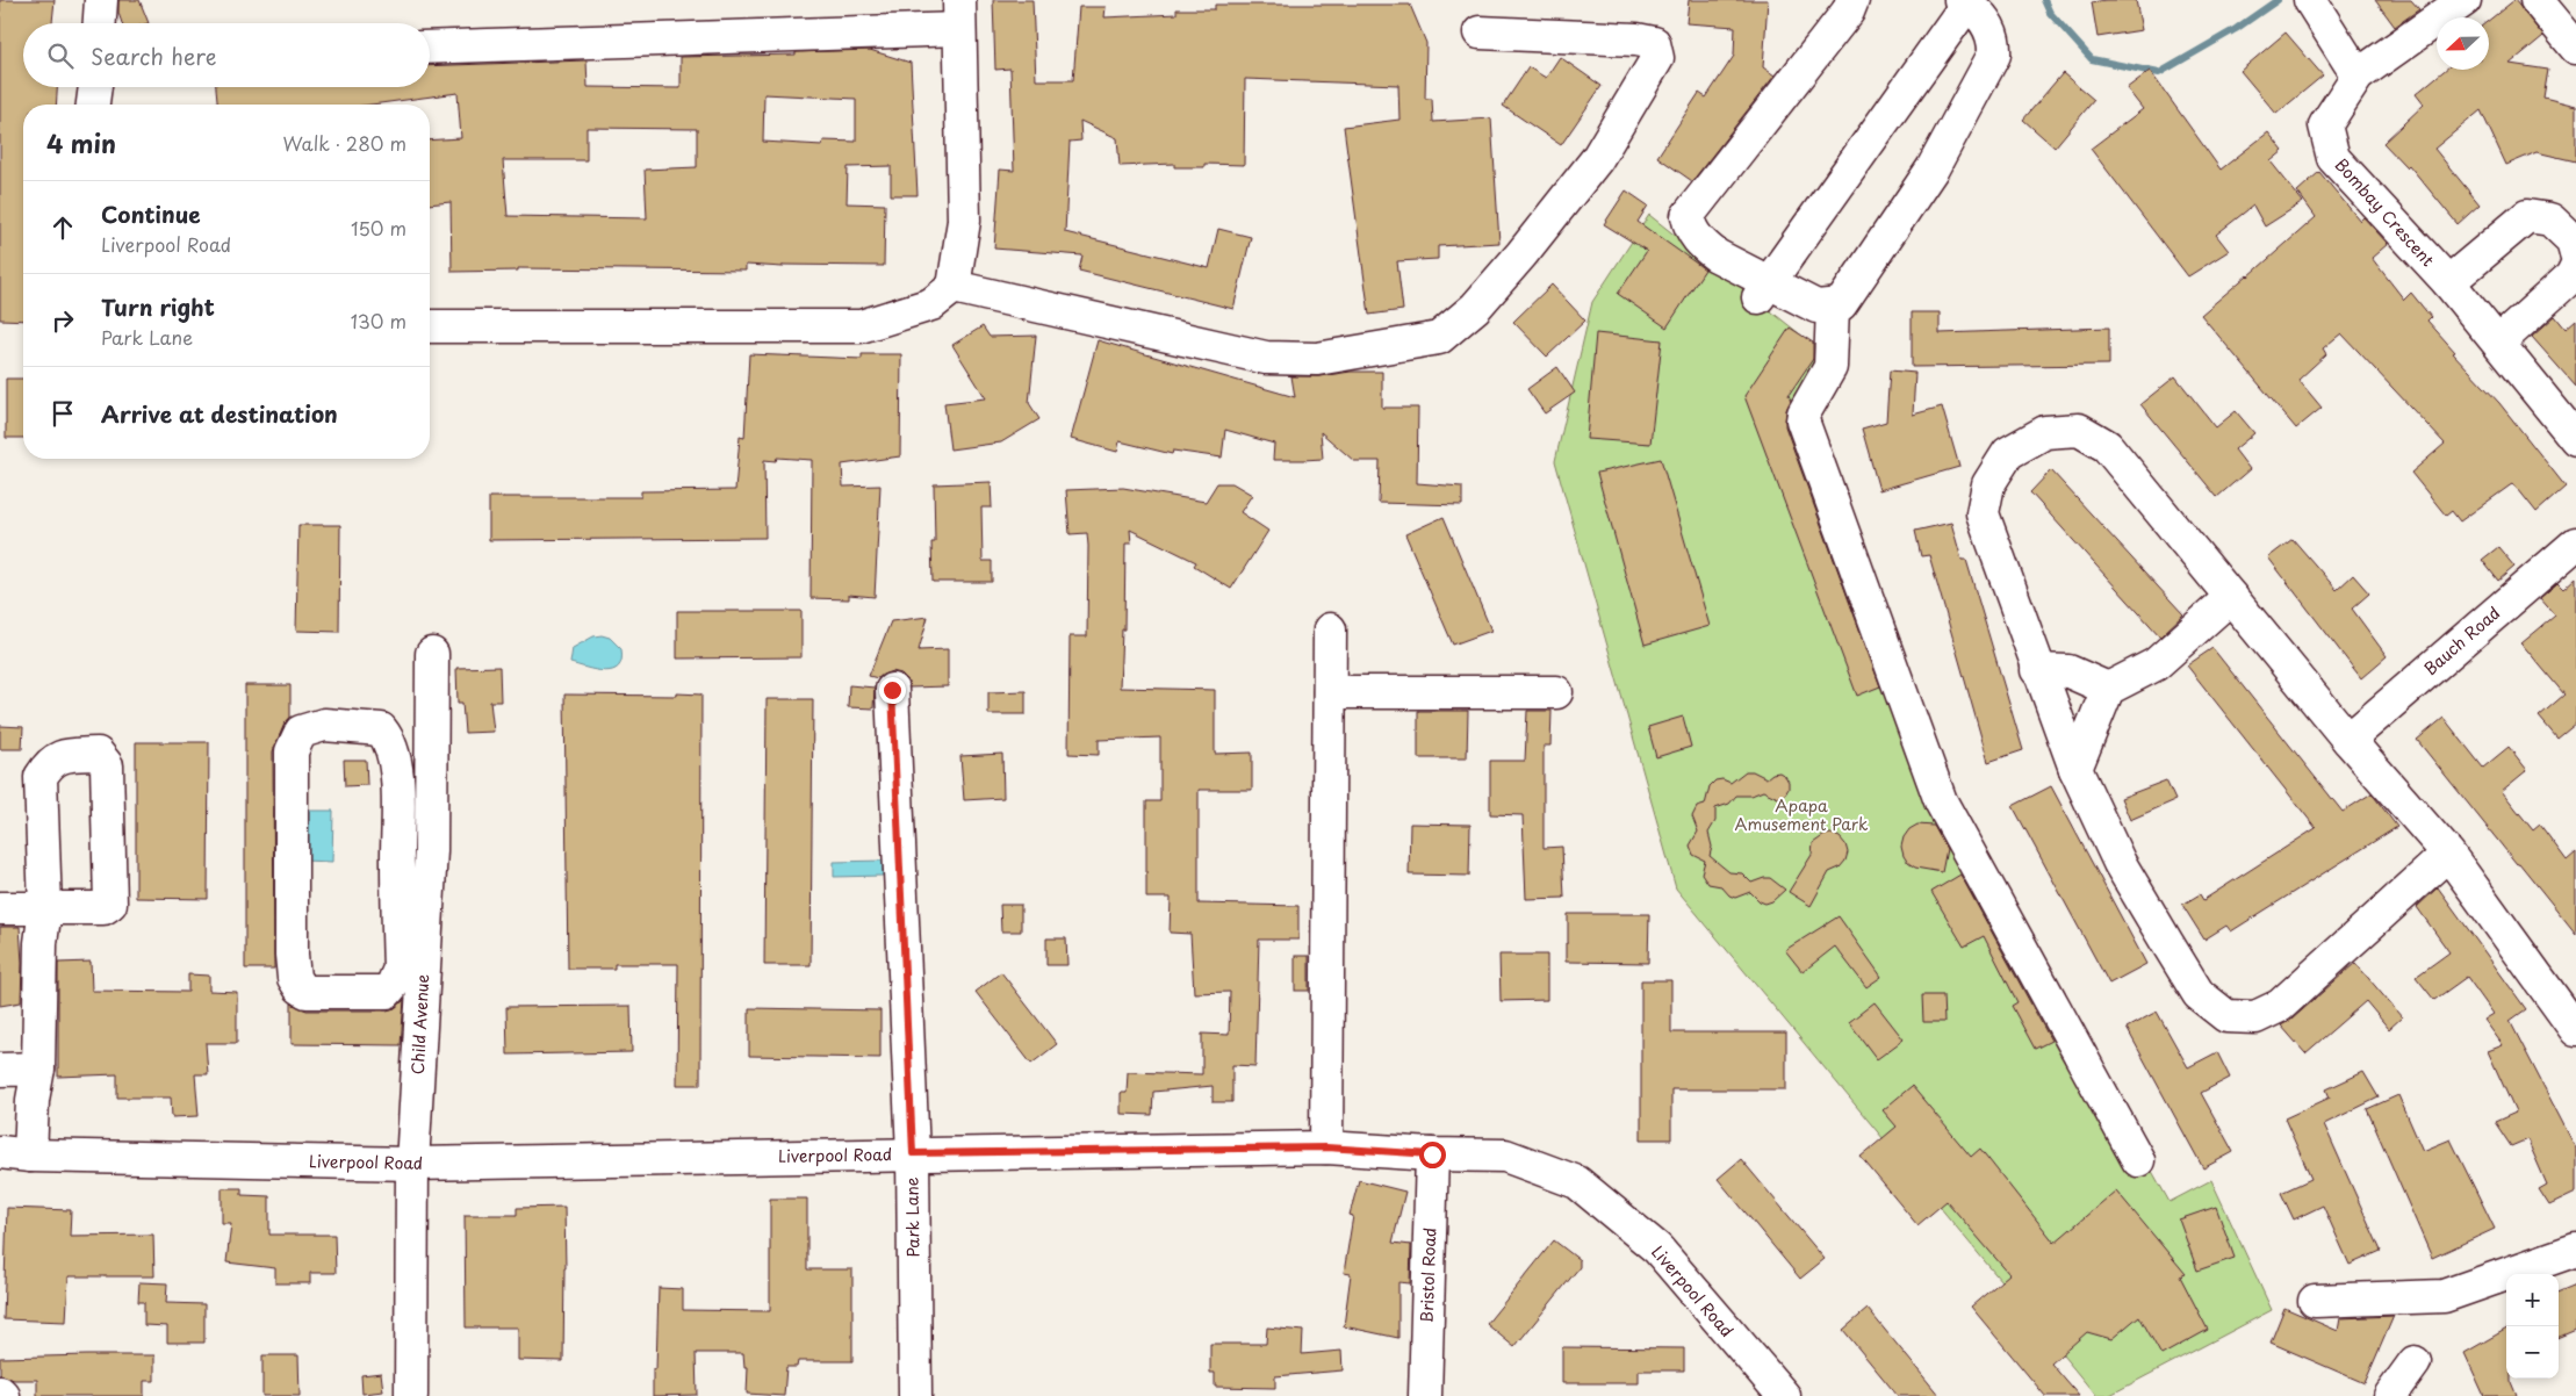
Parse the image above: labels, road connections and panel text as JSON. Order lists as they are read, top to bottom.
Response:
{
  "streets": {
    "street": [
      "Bombay Crescent",
      "Bauch Road",
      "Child Avenue",
      "Liverpool Road",
      "Park Lane",
      "Bristol Road"
    ]
  },
  "crossings": [
    ["Child Avenue", "Liverpool Road"],
    ["Liverpool Road", "Park Lane"],
    ["Liverpool Road", "Bristol Road"]
  ],
  "parks": ["Apapa Amusement Park"],
  "north": "left",
  "page": {
    "search": "Search here",
    "heading": ["4 min", "Walk · 280 m"],
    "list": [
      ["Continue", "Liverpool Road", "150 m"],
      ["Turn right", "Park Lane", "130 m"],
      "Arrive at destination"
    ],
    "map_buttons": ["+", "−"]
  }
}
